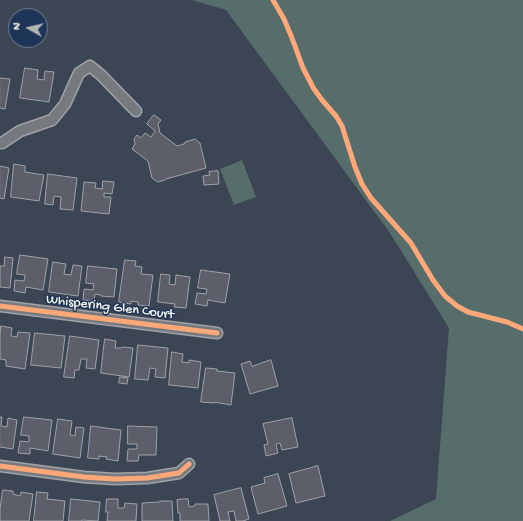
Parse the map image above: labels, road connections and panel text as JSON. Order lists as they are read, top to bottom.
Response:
{
  "streets": {
    "street": ["Whispering Glen Court"]
  },
  "north": "left"
}
